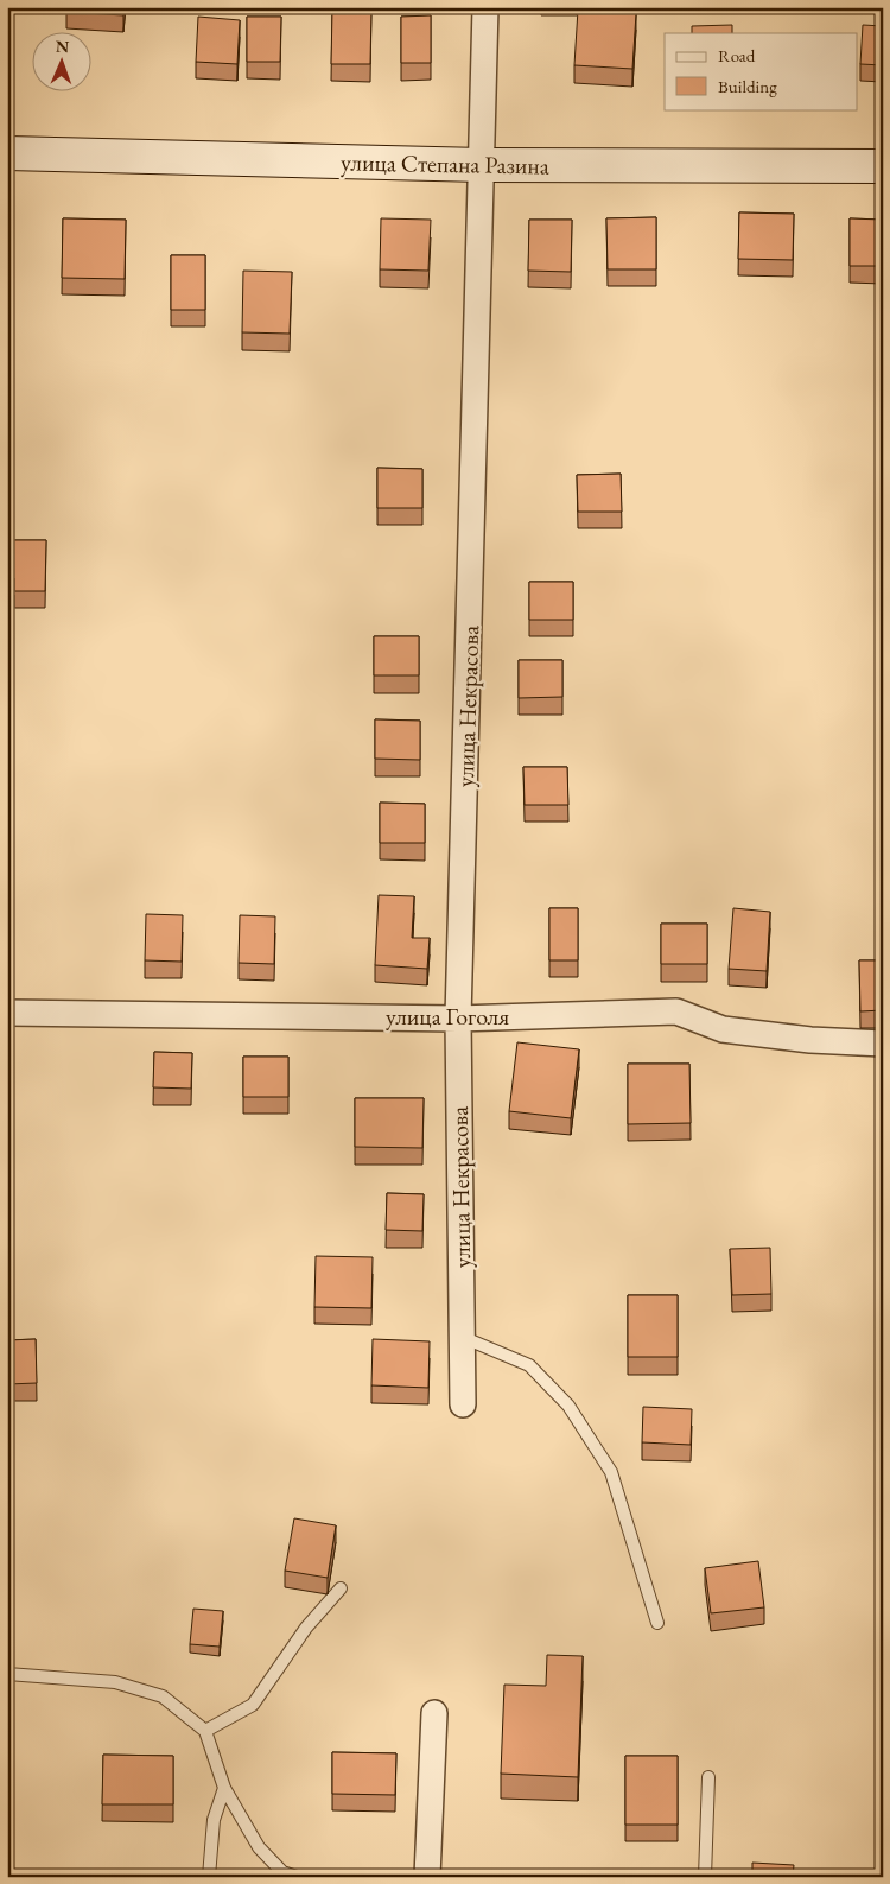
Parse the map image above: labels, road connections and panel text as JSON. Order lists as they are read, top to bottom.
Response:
{
  "streets": {
    "main road": ["улица Степана Разина"],
    "street": ["улица Некрасова", "улица Гоголя"]
  },
  "crossings": [
    ["улица Степана Разина", "улица Некрасова"],
    ["улица Некрасова", "улица Гоголя"]
  ],
  "legend": ["Road", "Building"],
  "north": "top"
}
